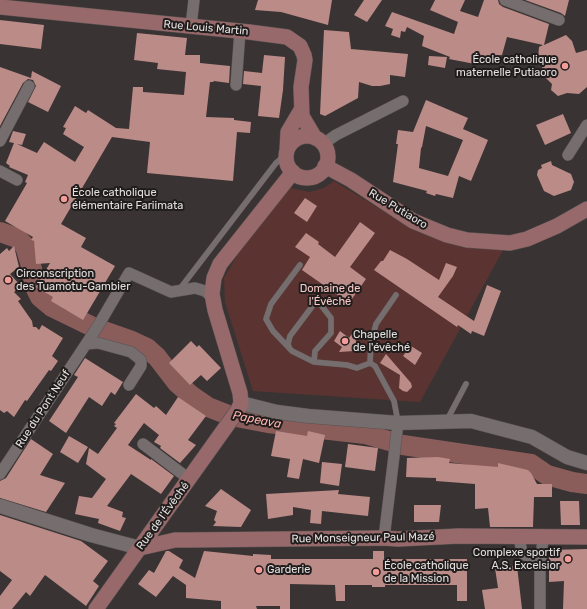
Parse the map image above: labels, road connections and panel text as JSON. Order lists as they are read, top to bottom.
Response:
{
  "streets": {
    "main road": [
      "Rue Louis Martin",
      "Rue Putiaoro",
      "Rue de l'Évêché",
      "Rue Monseigneur Paul Mazé"
    ],
    "street": ["Rue du Pont Neuf"]
  },
  "crossings": [
    ["Rue de l'Évêché", "Rue Monseigneur Paul Mazé"]
  ],
  "water": ["Papeava"],
  "parks": ["Domaine de l'Évêché"],
  "places": [
    "École catholique maternelle Putiaoro",
    "École catholique élémentaire Fariimata",
    "Circonscription des Tuamotu-Gambier",
    "Chapelle de l'évêché",
    "Complexe sportif A.S. Excelsior",
    "Garderie",
    "École catholique de la Mission"
  ]
}
